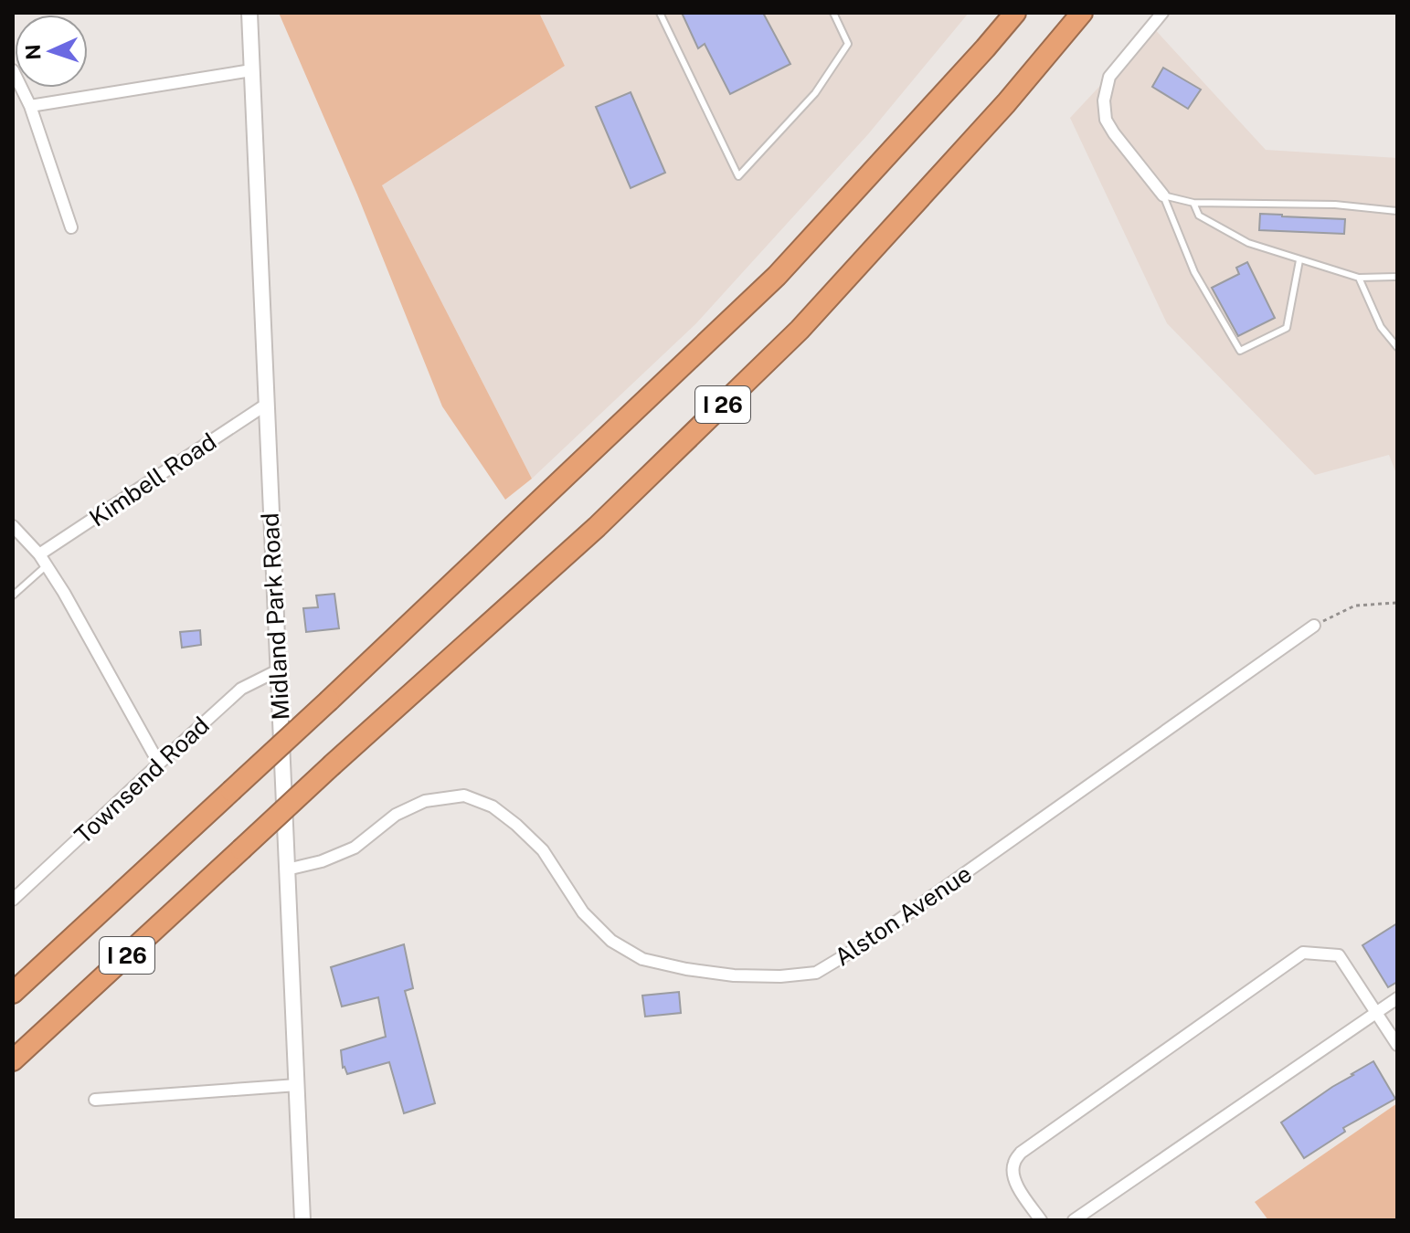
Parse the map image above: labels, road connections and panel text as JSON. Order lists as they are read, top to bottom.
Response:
{
  "streets": {
    "highway": ["I 26"],
    "street": [
      "Kimbell Road",
      "Midland Park Road",
      "Townsend Road",
      "Alston Avenue"
    ]
  },
  "crossings": [
    ["Kimbell Road", "Midland Park Road"],
    ["Midland Park Road", "Townsend Road"],
    ["Midland Park Road", "Alston Avenue"]
  ],
  "north": "left"
}
